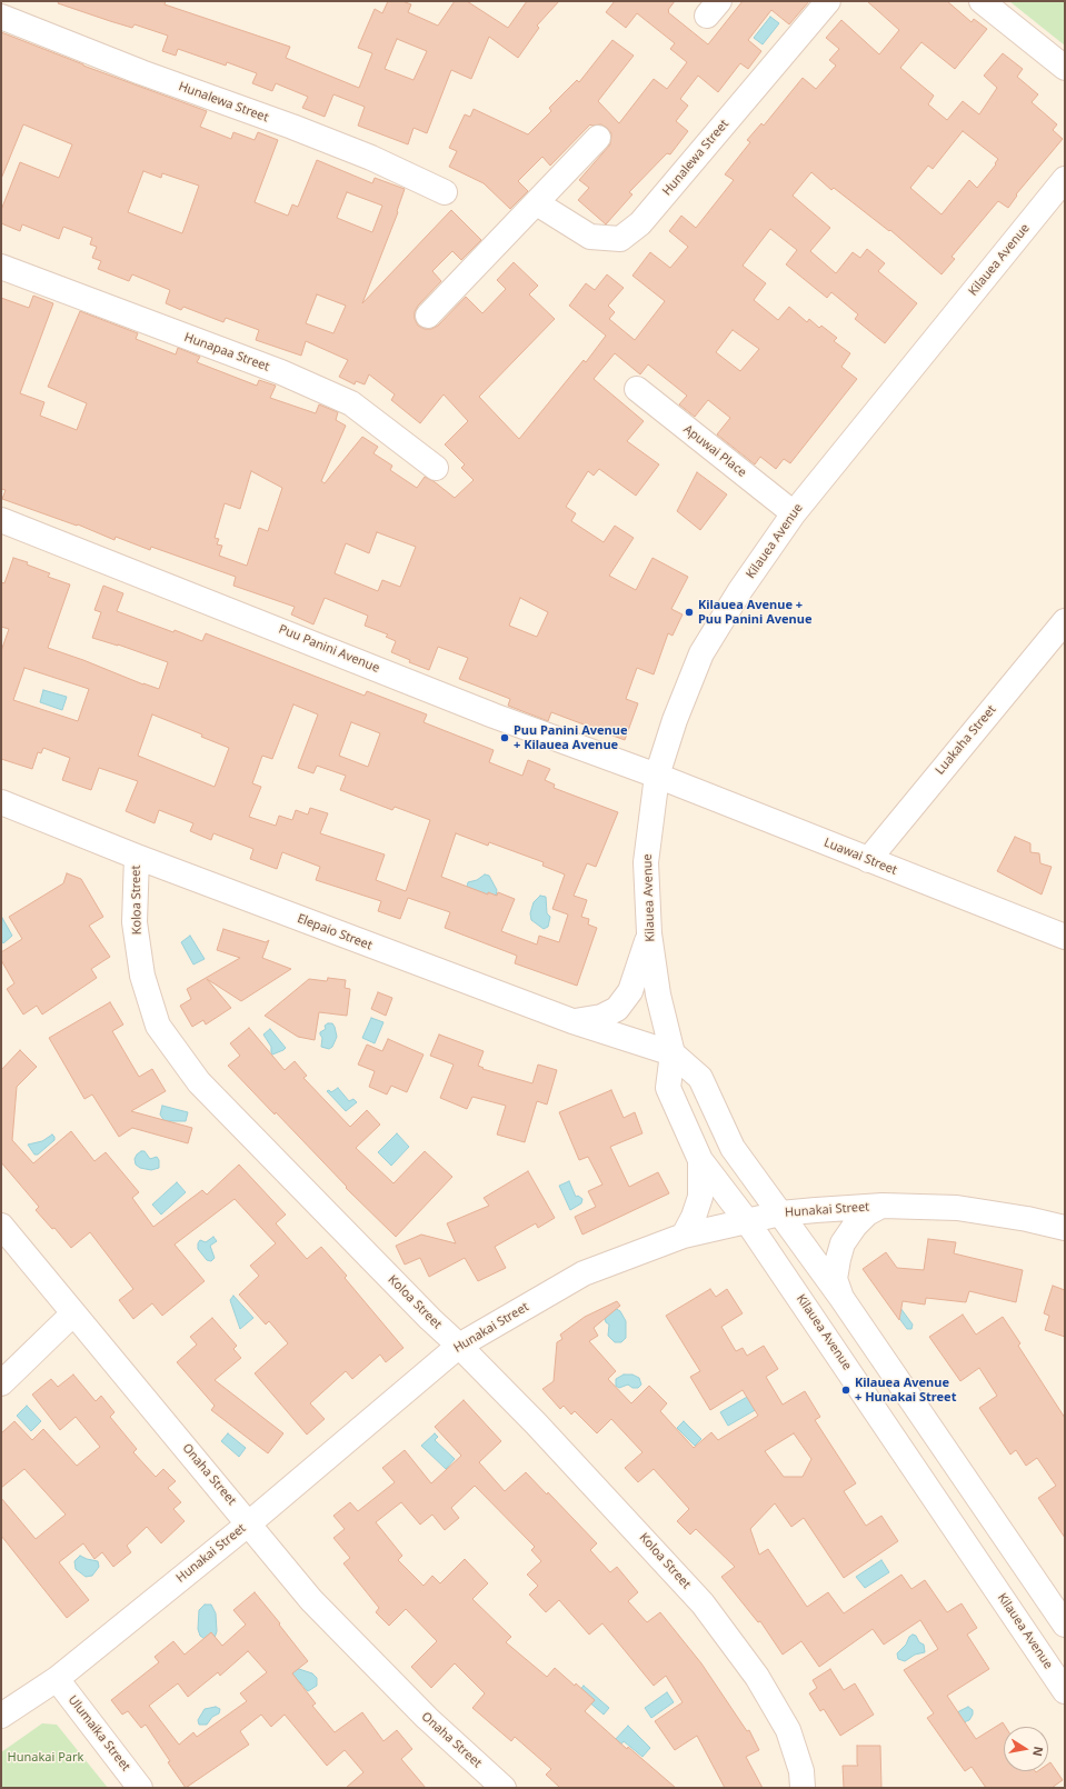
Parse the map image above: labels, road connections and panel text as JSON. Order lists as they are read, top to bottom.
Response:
{
  "streets": {
    "street": [
      "Hunalewa Street",
      "Kilauea Avenue",
      "Hunapaa Street",
      "Apuwai Place",
      "Puu Panini Avenue",
      "Luakaha Street",
      "Luawai Street",
      "Koloa Street",
      "Elepaio Street",
      "Hunakai Street",
      "Onaha Street",
      "Ulumaika Street"
    ]
  },
  "crossings": [
    ["Kilauea Avenue", "Apuwai Place"],
    ["Kilauea Avenue", "Puu Panini Avenue"],
    ["Kilauea Avenue", "Luawai Street"],
    ["Kilauea Avenue", "Elepaio Street"],
    ["Kilauea Avenue", "Hunakai Street"],
    ["Puu Panini Avenue", "Luawai Street"],
    ["Luakaha Street", "Luawai Street"],
    ["Koloa Street", "Elepaio Street"],
    ["Koloa Street", "Hunakai Street"],
    ["Hunakai Street", "Onaha Street"],
    ["Hunakai Street", "Ulumaika Street"]
  ],
  "parks": ["Hunakai Park"],
  "places": ["Kilauea Avenue + Puu Panini Avenue", "Puu Panini Avenue + Kilauea Avenue", "Kilauea Avenue + Hunakai Street"],
  "north": "right"
}
